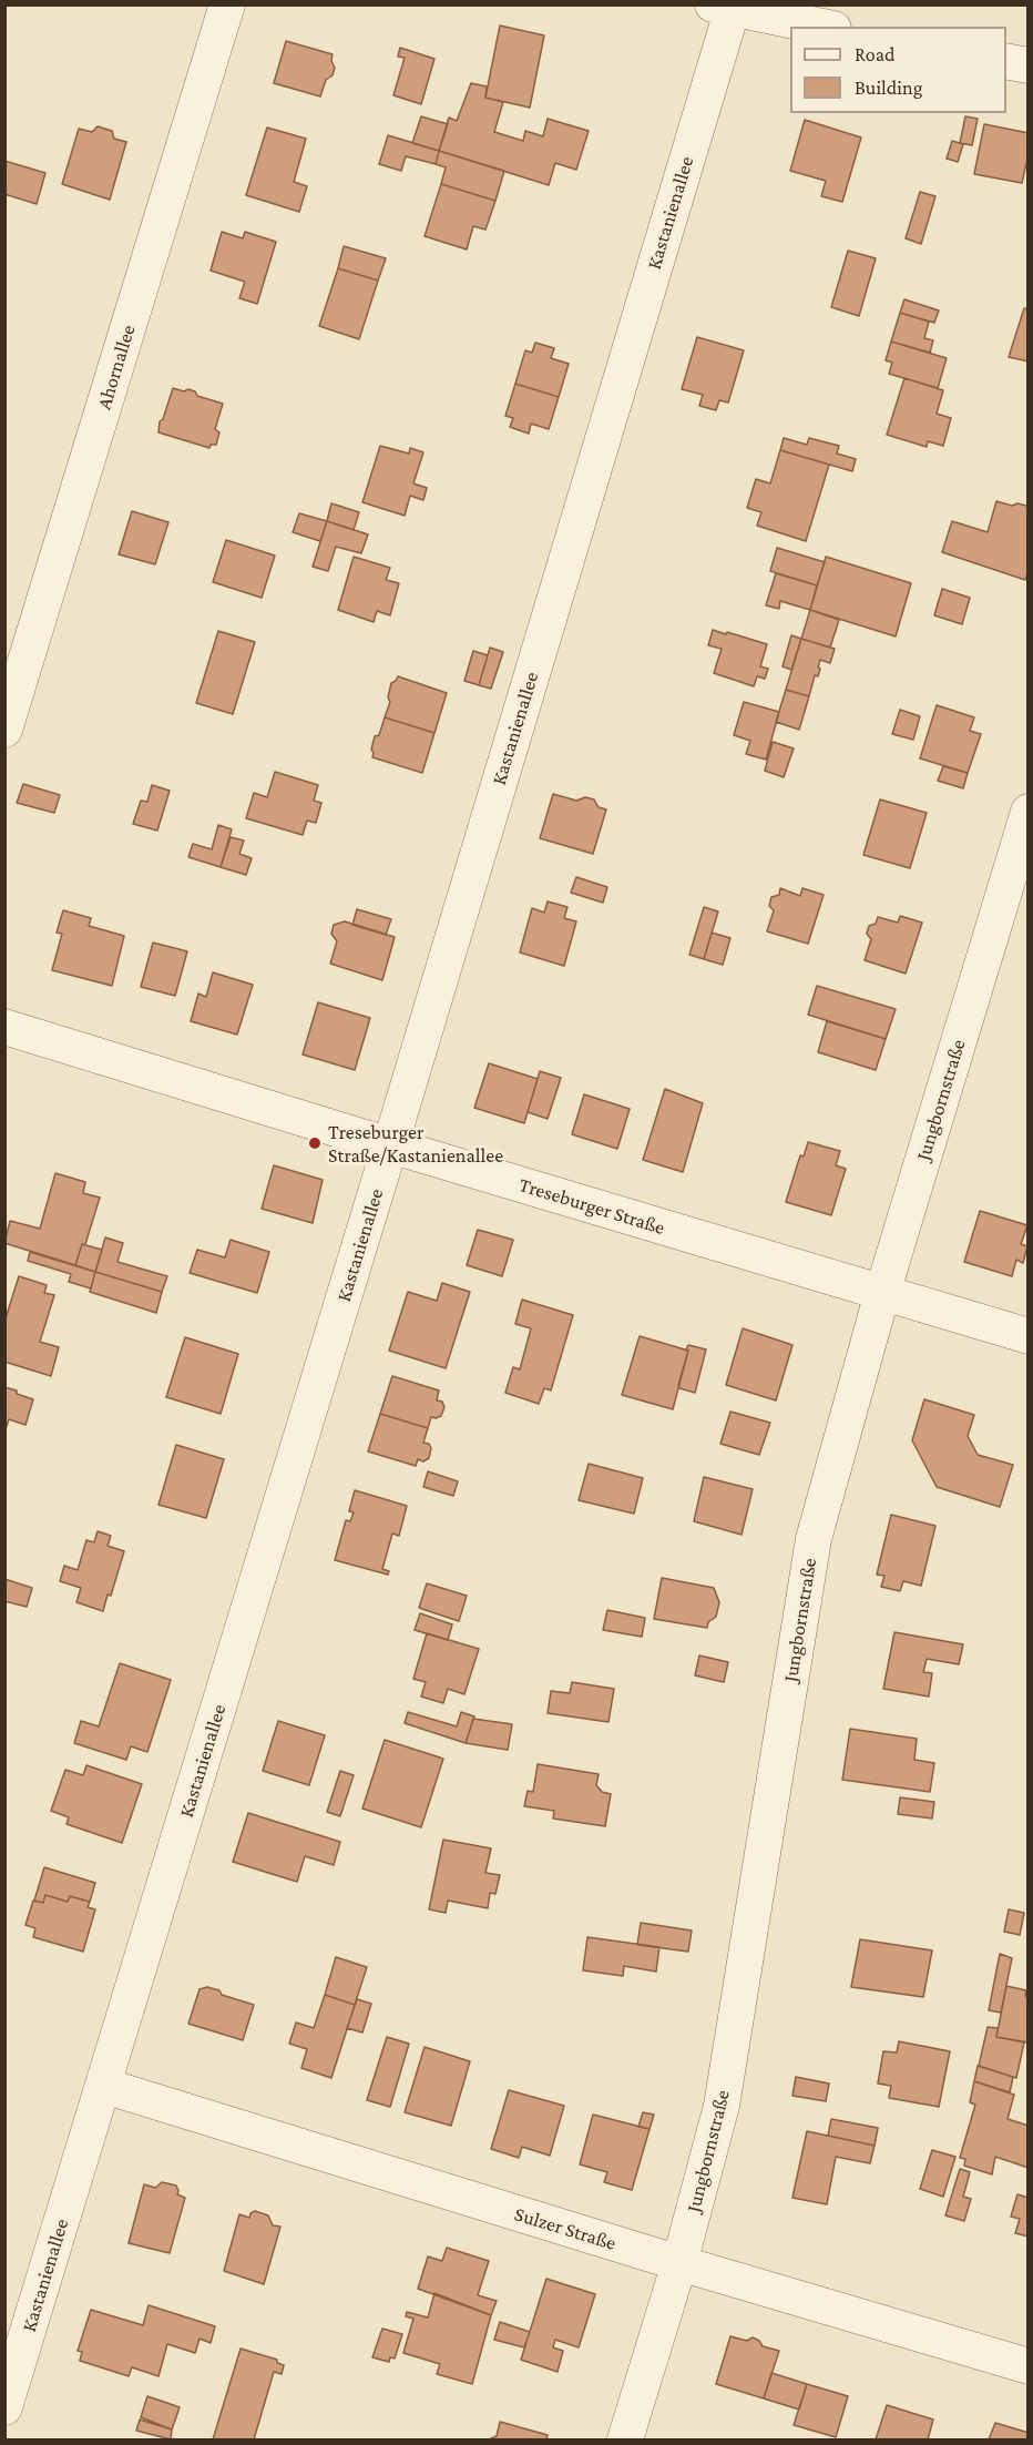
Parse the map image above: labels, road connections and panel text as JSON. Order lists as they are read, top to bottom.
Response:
{
  "streets": {
    "street": [
      "Kastanienallee",
      "Ahornallee",
      "Jungbornstraße",
      "Treseburger Straße",
      "Sulzer Straße"
    ]
  },
  "crossings": [
    ["Kastanienallee", "Treseburger Straße"],
    ["Kastanienallee", "Sulzer Straße"],
    ["Jungbornstraße", "Treseburger Straße"],
    ["Jungbornstraße", "Sulzer Straße"]
  ],
  "places": ["Treseburger Straße/Kastanienallee"],
  "legend": ["Road", "Building"]
}
